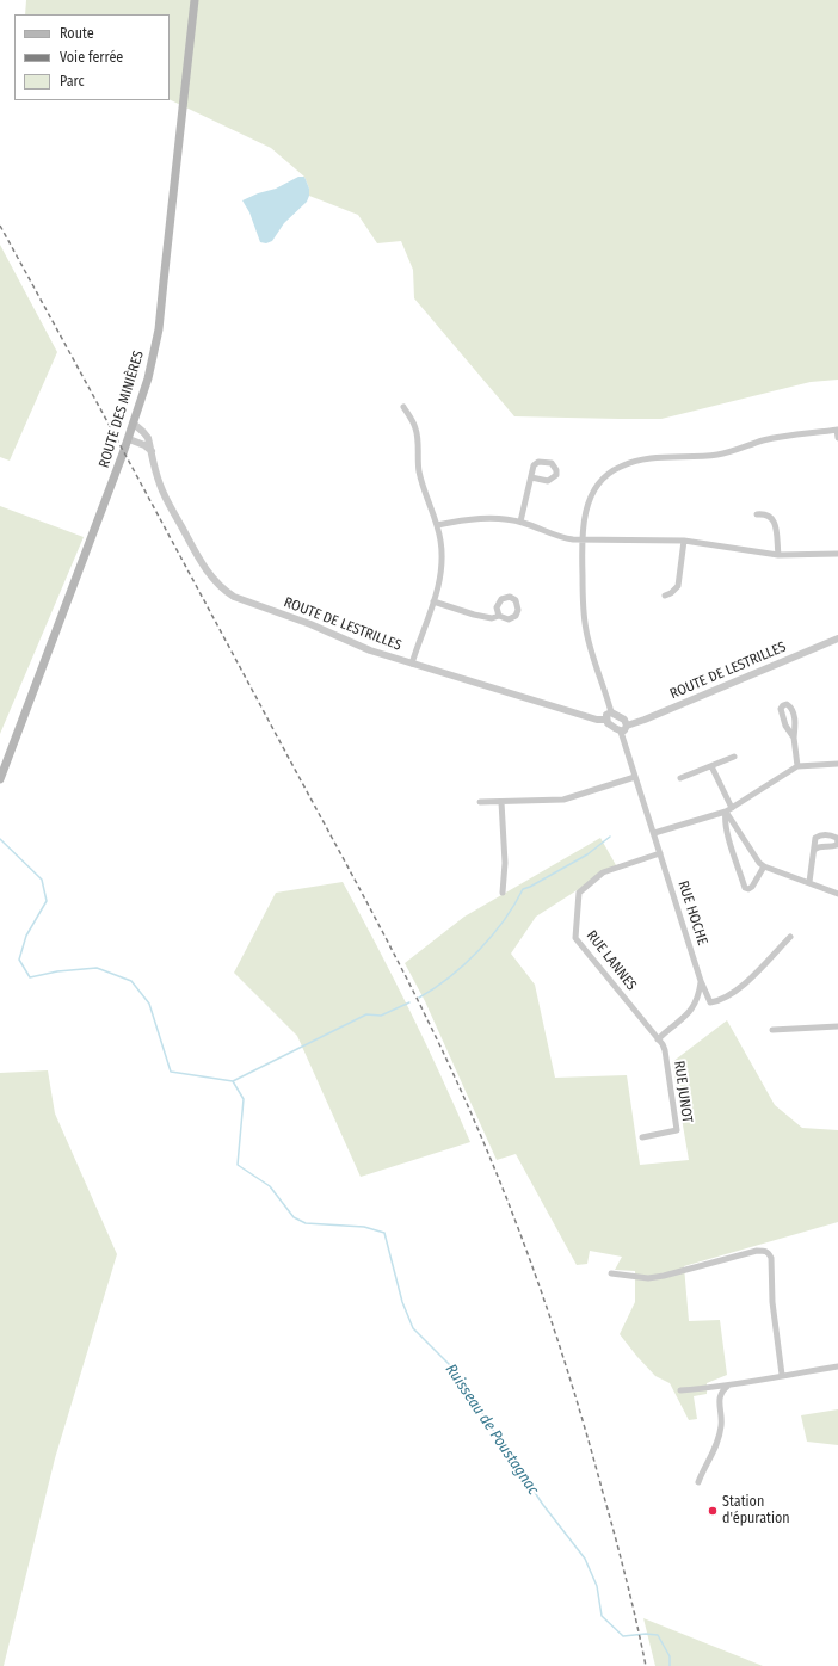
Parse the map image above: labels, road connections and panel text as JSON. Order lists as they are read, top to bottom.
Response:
{
  "streets": {
    "main road": ["ROUTE DES MINIÈRES"],
    "street": [
      "ROUTE DE LESTRILLES",
      "RUE HOCHE",
      "RUE LANNES",
      "RUE JUNOT"
    ]
  },
  "crossings": [
    ["ROUTE DES MINIÈRES", "ROUTE DE LESTRILLES"],
    ["RUE HOCHE", "RUE LANNES"],
    ["RUE LANNES", "RUE JUNOT"]
  ],
  "water": ["Ruisseau de Poustagnac"],
  "places": ["Station d'épuration"],
  "legend": ["Route", "Voie ferrée", "Parc"]
}
